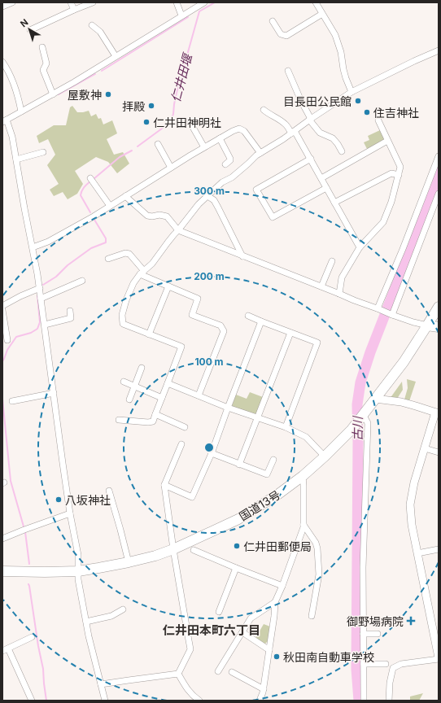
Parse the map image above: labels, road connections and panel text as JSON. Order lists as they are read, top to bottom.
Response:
{
  "streets": {
    "main road": ["国道13号"]
  },
  "districts": ["仁井田本町六丁目"],
  "water": ["仁井田堰", "古川"],
  "places": {
    "other": [
      "屋敷神",
      "目長田公民館",
      "拝殿",
      "住吉神社",
      "仁井田神明社",
      "八坂神社",
      "仁井田郵便局",
      "秋田南自動車学校"
    ],
    "health": ["御野場病院"]
  },
  "north": "top left",
  "rings": ["300 m", "200 m", "100 m"]
}
